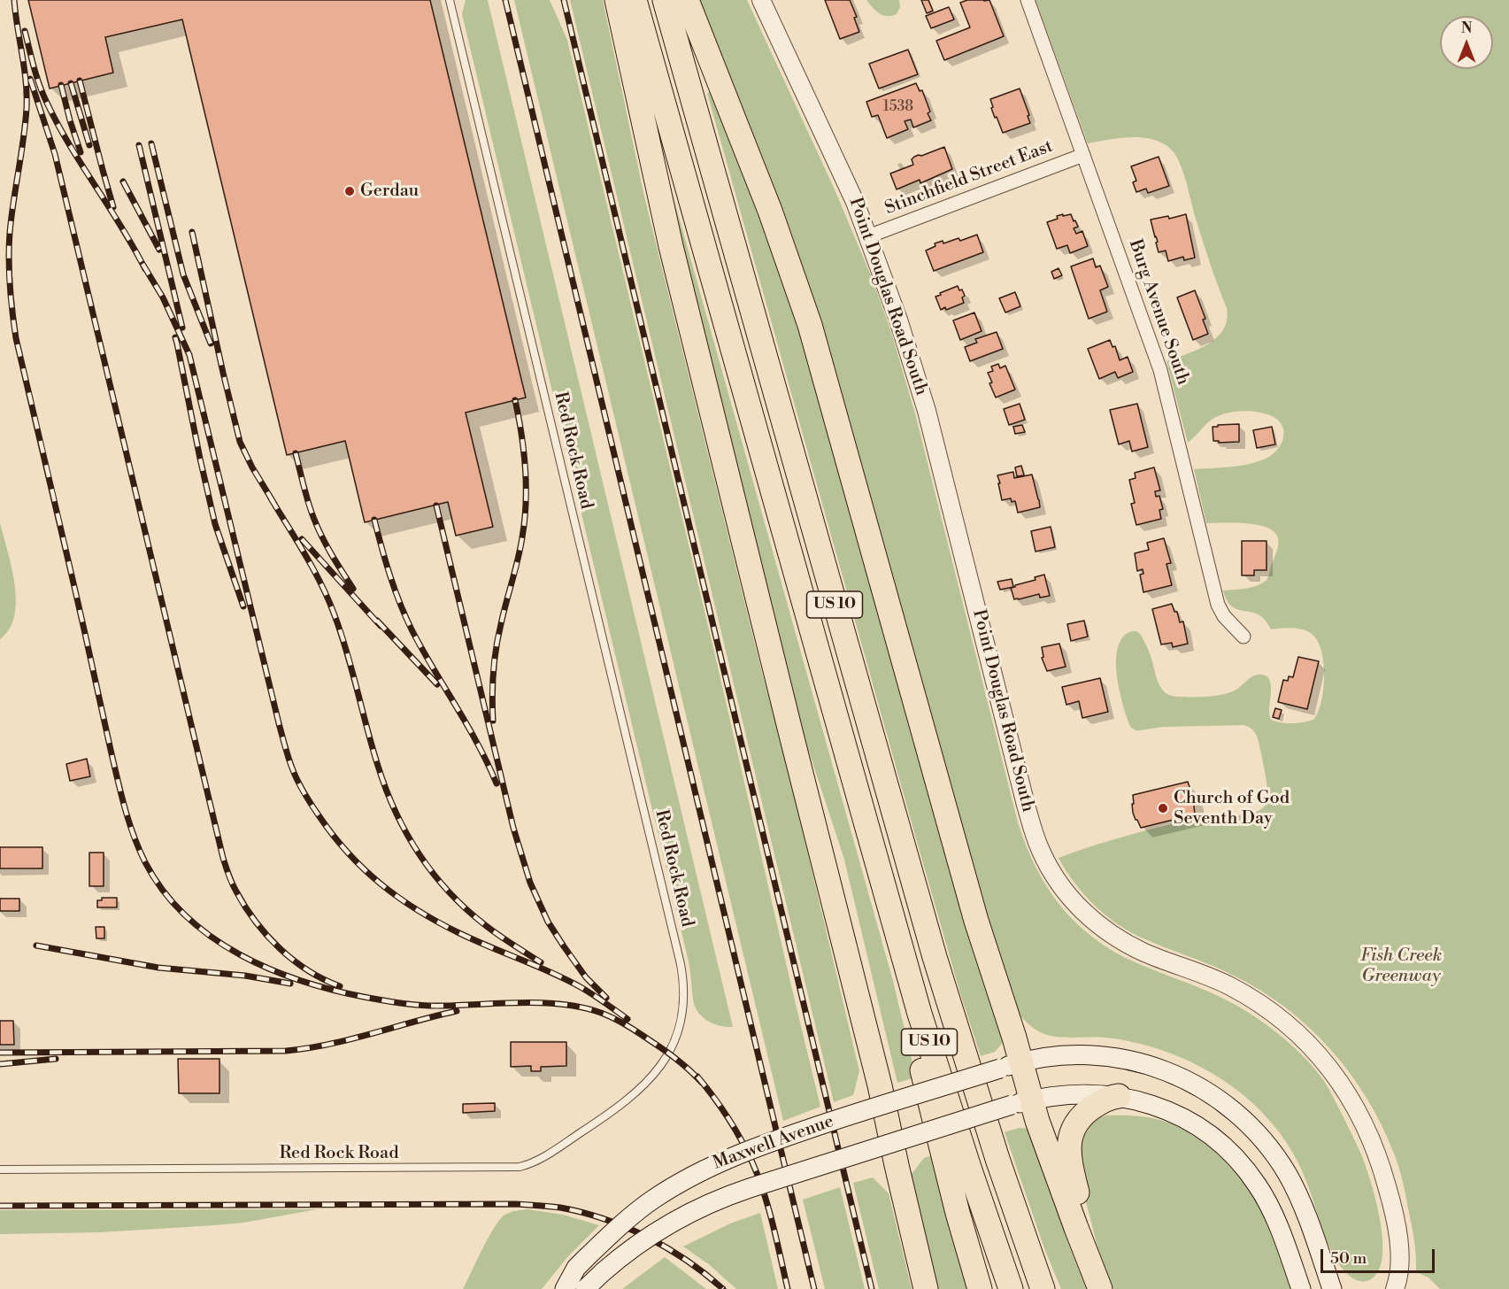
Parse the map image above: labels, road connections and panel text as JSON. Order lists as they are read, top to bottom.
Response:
{
  "streets": {
    "highway": ["US 10"],
    "main road": ["Maxwell Avenue"],
    "street": ["Stinchfield Street East", "Point Douglas Road South", "Burg Avenue South"],
    "lane": ["Red Rock Road"]
  },
  "crossings": [
    ["Stinchfield Street East", "Point Douglas Road South"],
    ["Stinchfield Street East", "Burg Avenue South"]
  ],
  "parks": ["Fish Creek Greenway"],
  "places": ["Gerdau", "Church of God Seventh Day"],
  "house_numbers": ["1538"],
  "scale_bar": "50 m",
  "north": "top"
}
